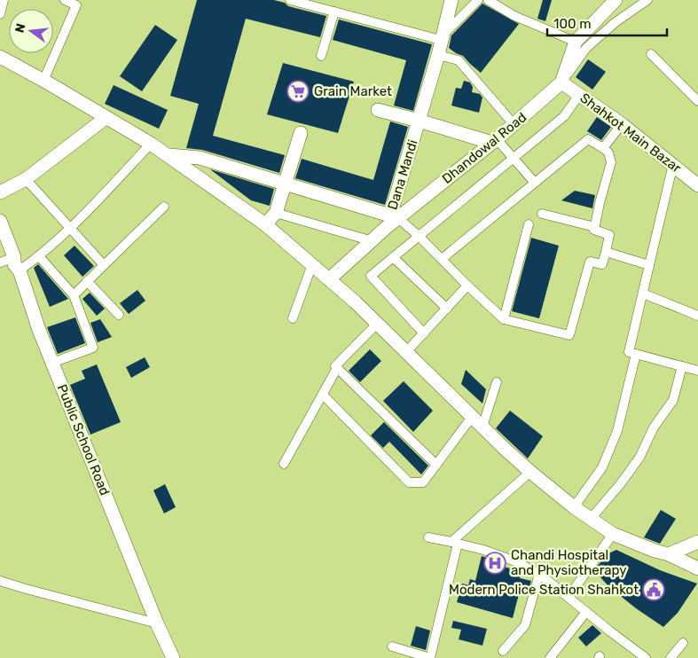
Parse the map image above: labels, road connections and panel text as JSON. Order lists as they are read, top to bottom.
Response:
{
  "streets": {
    "street": [
      "Shahkot Main Bazar",
      "Dhandowal Road",
      "Dana Mandi",
      "Public School Road"
    ]
  },
  "crossings": [
    ["Shahkot Main Bazar", "Dhandowal Road"],
    ["Dhandowal Road", "Dana Mandi"]
  ],
  "places": {
    "supermarket": ["Grain Market"],
    "hospital": ["Chandi Hospital and Physiotherapy"],
    "public building": ["Modern Police Station Shahkot"]
  },
  "scale_bar": "100 m",
  "north": "left"
}
